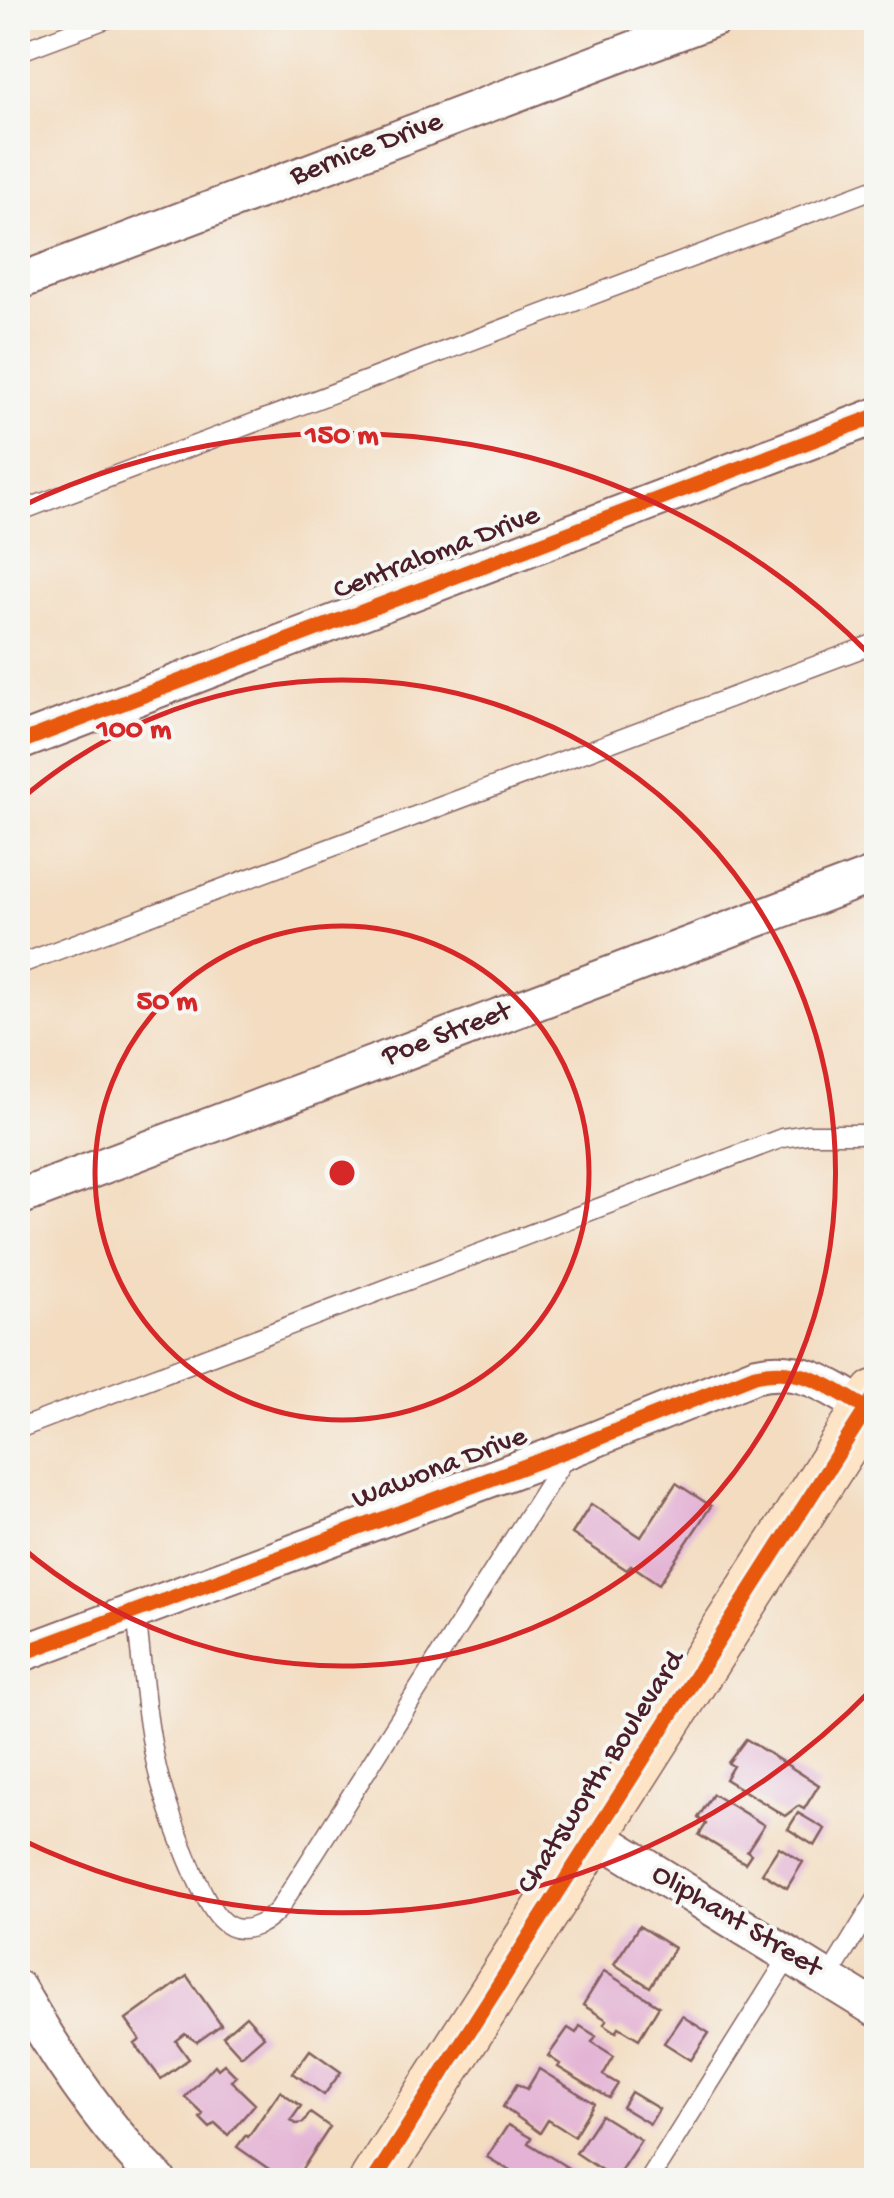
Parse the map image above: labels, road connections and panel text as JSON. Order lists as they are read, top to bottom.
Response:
{
  "streets": {
    "main road": ["Chatsworth Boulevard"],
    "street": [
      "Bernice Drive",
      "Centraloma Drive",
      "Poe Street",
      "Wawona Drive",
      "Oliphant Street"
    ]
  },
  "crossings": [
    ["Wawona Drive", "Chatsworth Boulevard"],
    ["Chatsworth Boulevard", "Oliphant Street"]
  ],
  "rings": ["150 m", "100 m", "50 m"]
}
